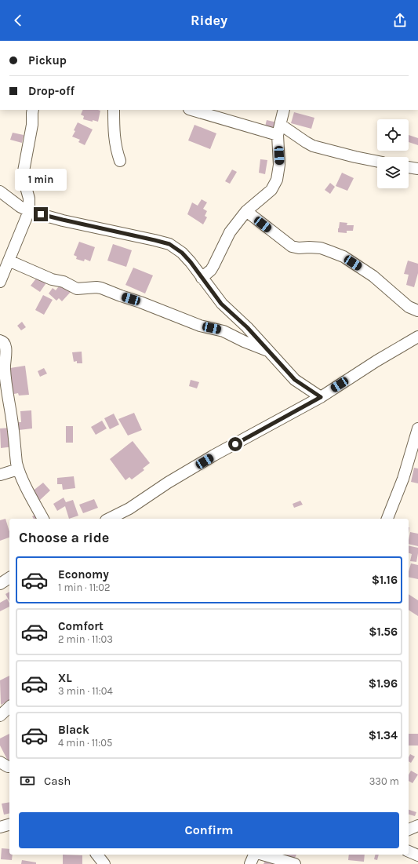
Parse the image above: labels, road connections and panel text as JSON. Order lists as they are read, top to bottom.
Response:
{
  "page": {
    "header": "Ridey",
    "banner": ["Pickup", "Drop-off"],
    "bubble": "1 min",
    "heading": "Choose a ride",
    "list": [
      {
        "name": "Economy",
        "note": "1 min · 11:02",
        "value": "$1.16"
      },
      {
        "name": "Comfort",
        "note": "2 min · 11:03",
        "value": "$1.56"
      },
      {
        "name": "XL",
        "note": "3 min · 11:04",
        "value": "$1.96"
      },
      {
        "name": "Black",
        "note": "4 min · 11:05",
        "value": "$1.34"
      }
    ],
    "pay": ["Cash", "330 m"],
    "buttons": "Confirm"
  }
}
